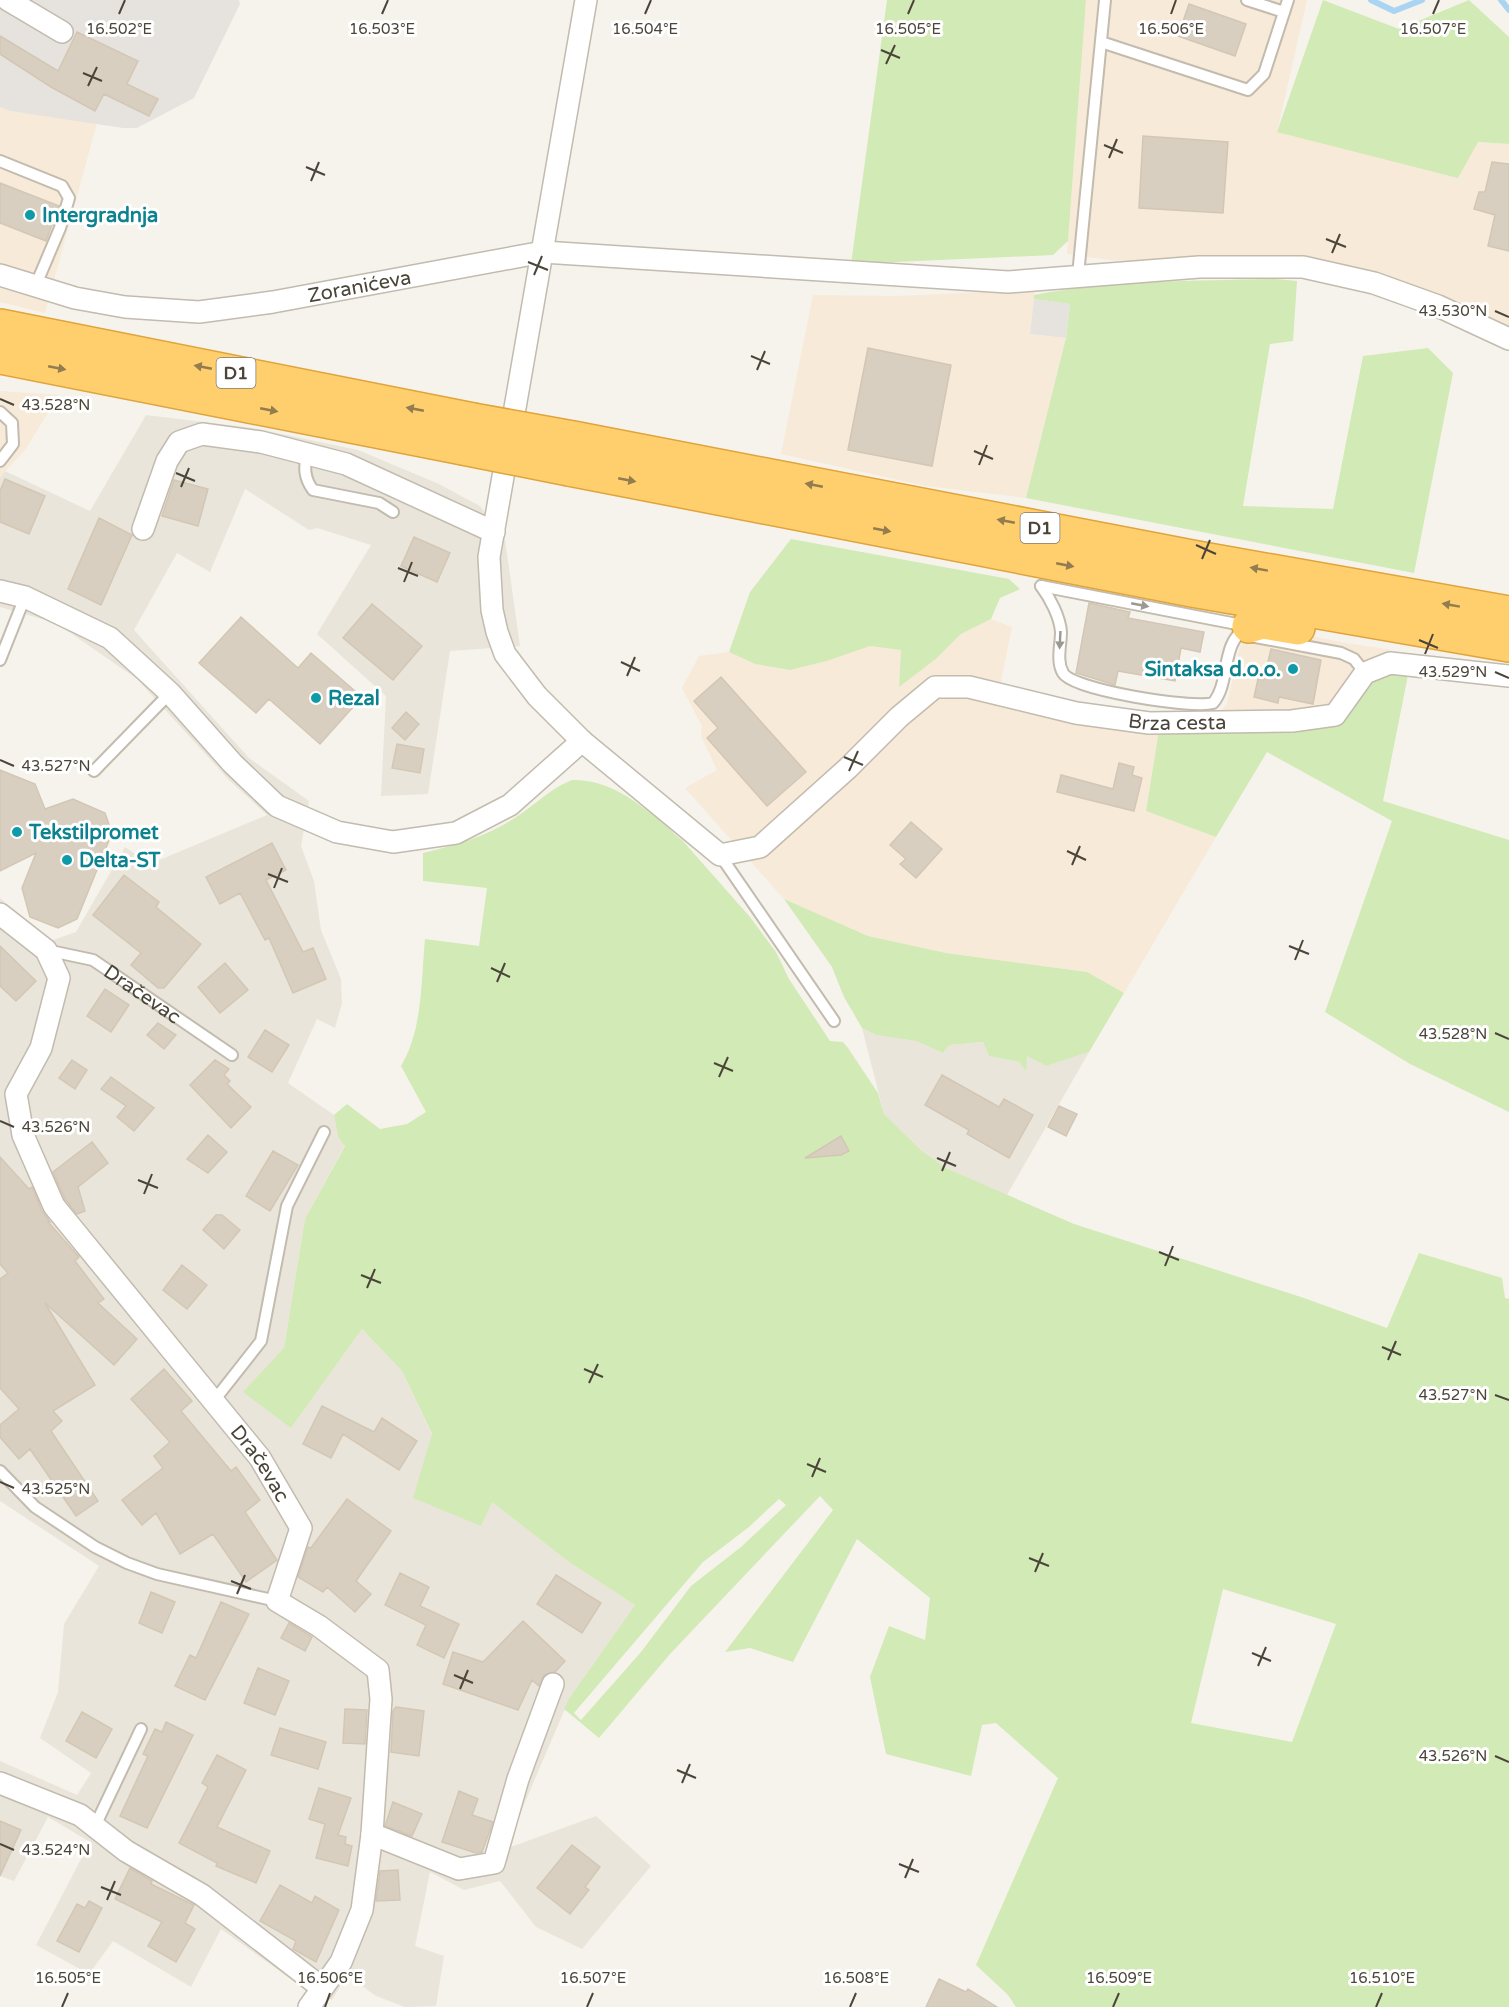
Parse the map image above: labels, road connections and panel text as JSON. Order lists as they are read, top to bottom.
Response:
{
  "streets": {
    "highway": ["D1"],
    "street": ["Zoranićeva", "Brza cesta", "Dračevac"]
  },
  "places": [
    "Intergradnja",
    "Sintaksa d.o.o.",
    "Rezal",
    "Tekstilpromet",
    "Delta-ST"
  ],
  "coordinates": [
    "16.502°E",
    "16.503°E",
    "16.504°E",
    "16.505°E",
    "16.506°E",
    "16.507°E",
    "43.530°N",
    "43.528°N",
    "43.529°N",
    "43.527°N",
    "43.526°N",
    "43.525°N",
    "43.524°N",
    "16.508°E",
    "16.509°E",
    "16.510°E"
  ]
}
